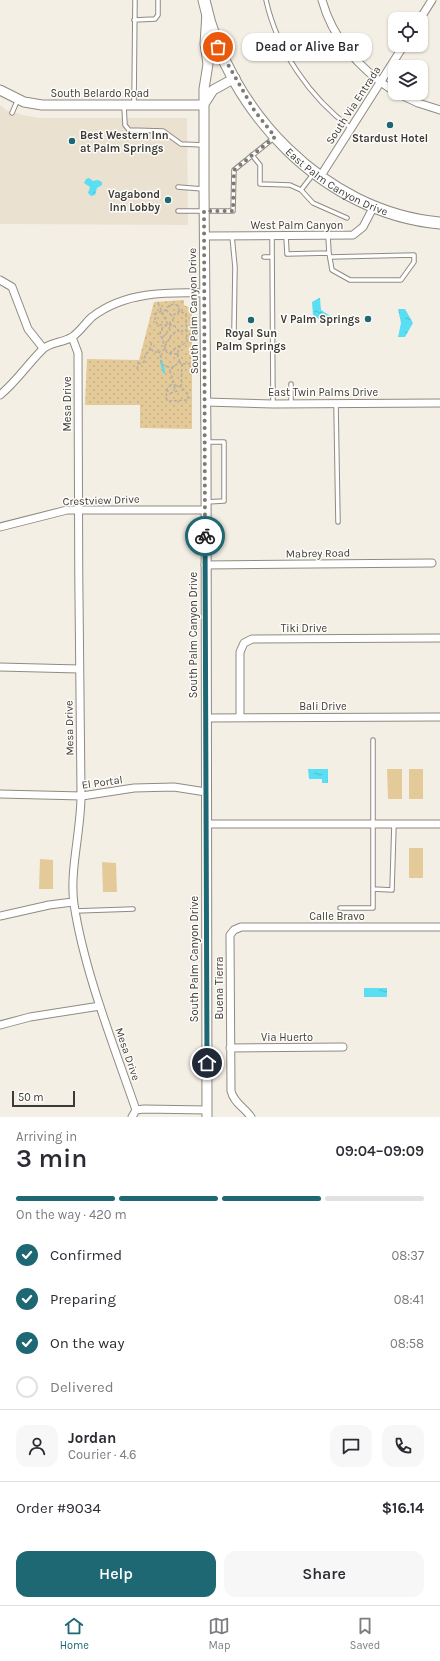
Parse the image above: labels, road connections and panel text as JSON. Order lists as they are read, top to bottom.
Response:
{
  "streets": {
    "main road": ["East Palm Canyon Drive"],
    "street": [
      "South Belardo Road",
      "South Via Entrada",
      "West Palm Canyon",
      "South Palm Canyon Drive",
      "East Twin Palms Drive",
      "Mesa Drive",
      "Crestview Drive",
      "Mabrey Road",
      "Tiki Drive",
      "Bali Drive",
      "El Portal",
      "Calle Bravo",
      "Buena Tierra",
      "Via Huerto"
    ]
  },
  "crossings": [
    ["South Belardo Road", "South Palm Canyon Drive"],
    ["South Via Entrada", "East Palm Canyon Drive"],
    ["East Palm Canyon Drive", "West Palm Canyon"],
    ["East Palm Canyon Drive", "South Palm Canyon Drive"],
    ["West Palm Canyon", "South Palm Canyon Drive"],
    ["South Palm Canyon Drive", "East Twin Palms Drive"],
    ["South Palm Canyon Drive", "Crestview Drive"],
    ["South Palm Canyon Drive", "Mabrey Road"],
    ["South Palm Canyon Drive", "Bali Drive"],
    ["South Palm Canyon Drive", "El Portal"],
    ["Mesa Drive", "Crestview Drive"],
    ["Mesa Drive", "El Portal"],
    ["Tiki Drive", "Bali Drive"],
    ["Calle Bravo", "Buena Tierra"],
    ["Buena Tierra", "Via Huerto"]
  ],
  "places": [
    "Dead or Alive Bar",
    "Stardust Hotel",
    "Best Western Inn at Palm Springs",
    "Vagabond Inn Lobby",
    "V Palm Springs",
    "Royal Sun Palm Springs"
  ],
  "scale_bar": "50 m",
  "page": {
    "bubble": "Dead or Alive Bar",
    "scale": "50 m",
    "heading": ["3 min", "Arriving in", "09:04–09:09"],
    "panel": [
      "Jordan",
      "Courier · 4.6",
      "Order #9034",
      "$16.14"
    ],
    "bar": "On the way · 420 m",
    "list": [
      ["Confirmed", "08:37"],
      ["Preparing", "08:41"],
      ["On the way", "08:58"],
      "Delivered"
    ],
    "buttons": ["Help", "Share"],
    "tabs": ["Home", "Map", "Saved"]
  }
}
